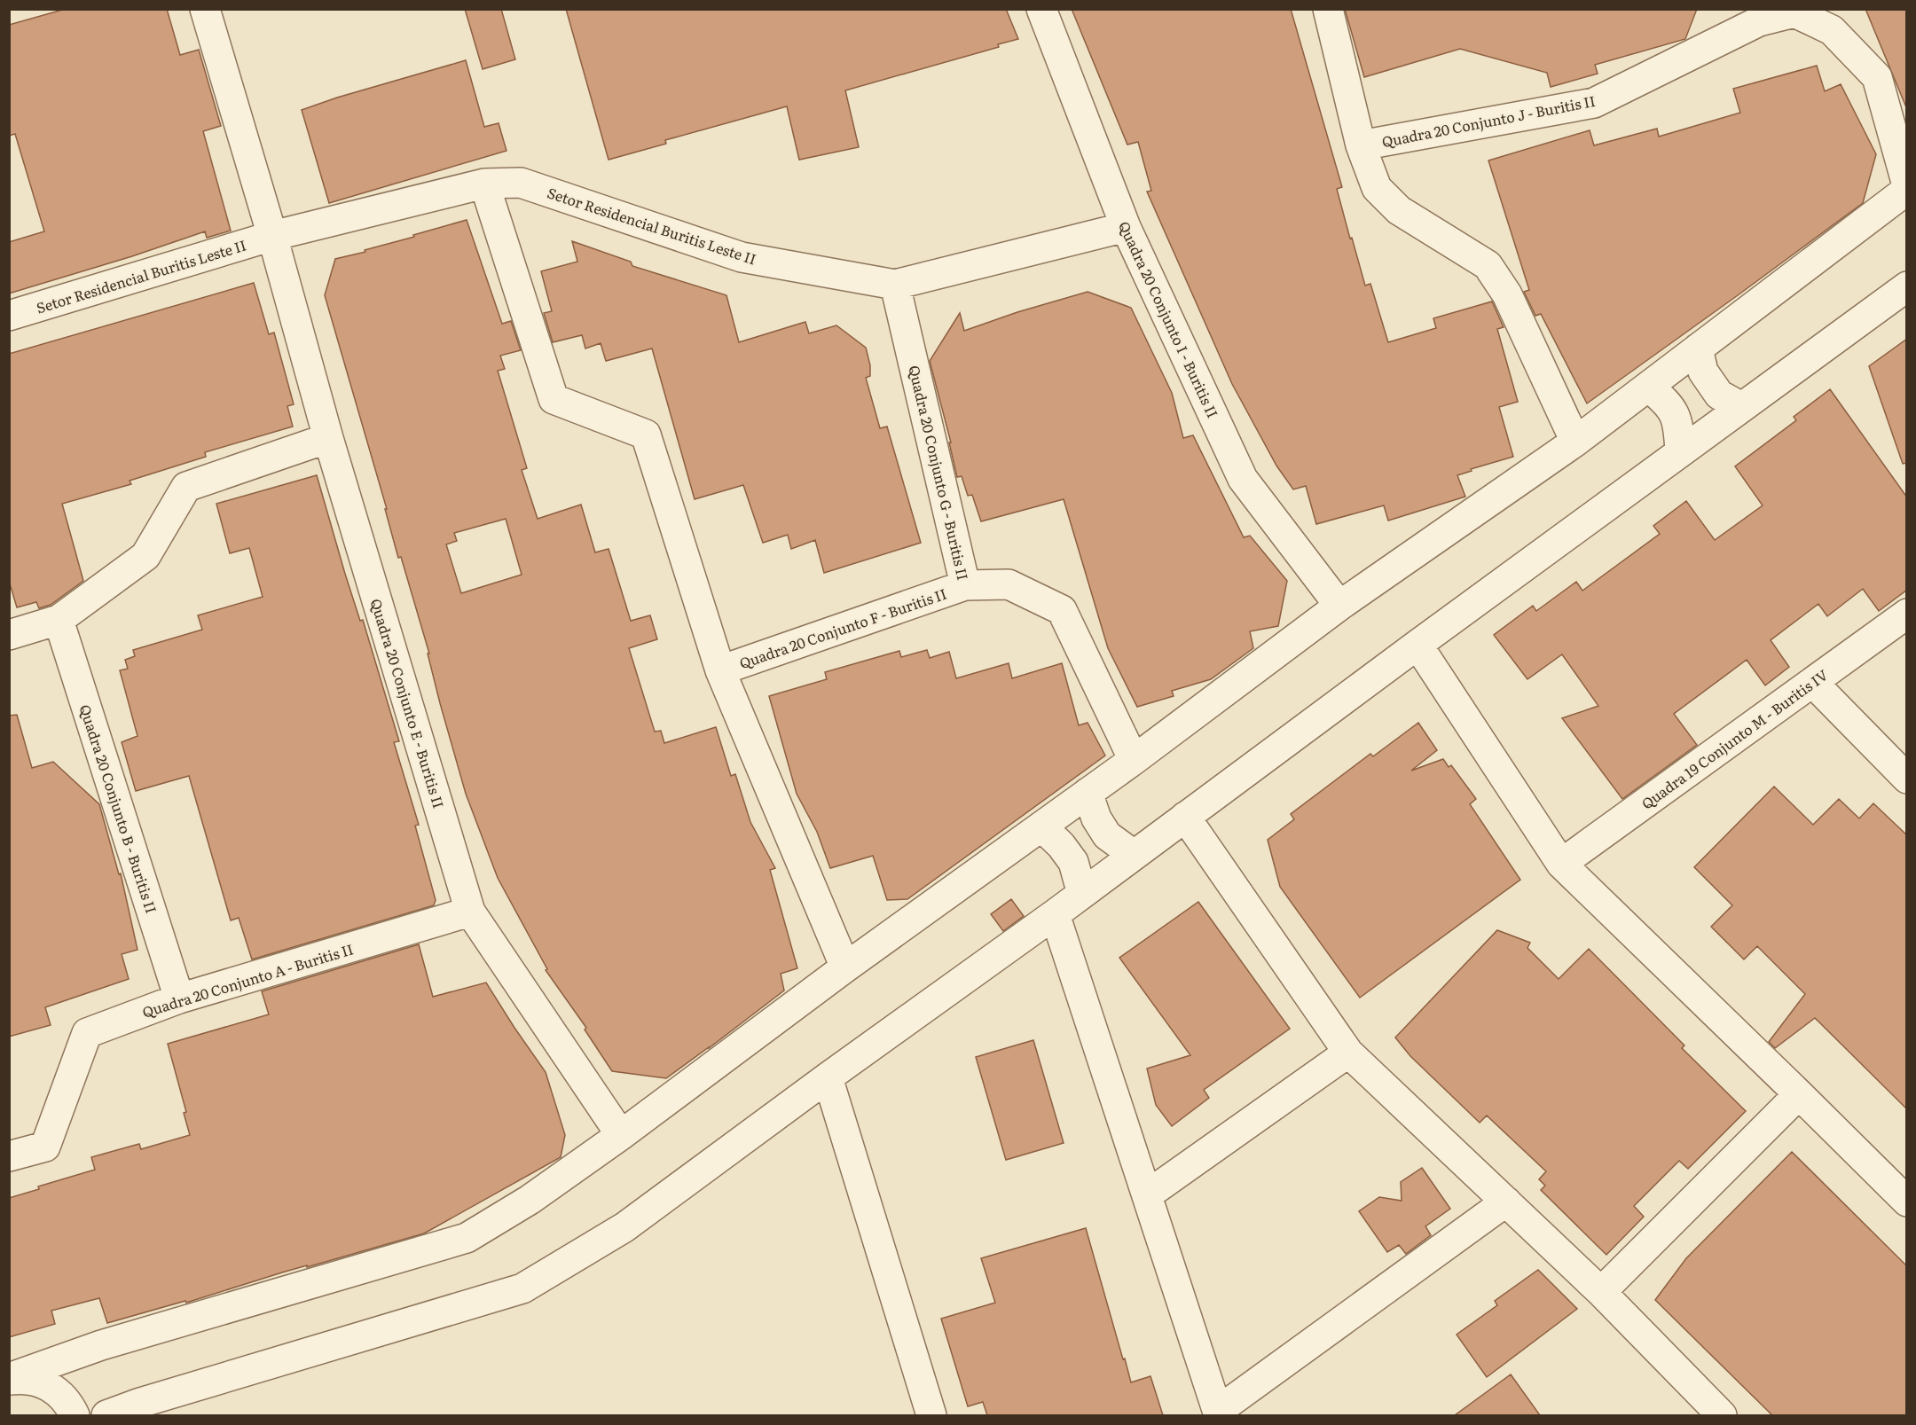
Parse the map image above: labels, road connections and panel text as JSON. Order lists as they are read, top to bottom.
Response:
{
  "streets": {
    "street": [
      "Quadra 20 Conjunto J - Buritis II",
      "Setor Residencial Buritis Leste II",
      "Quadra 20 Conjunto I - Buritis II",
      "Quadra 20 Conjunto G - Buritis II",
      "Quadra 20 Conjunto F - Buritis II",
      "Quadra 20 Conjunto E - Buritis II",
      "Quadra 19 Conjunto M - Buritis IV",
      "Quadra 20 Conjunto B - Buritis II",
      "Quadra 20 Conjunto A - Buritis II"
    ]
  },
  "crossings": [
    ["Setor Residencial Buritis Leste II", "Quadra 20 Conjunto I - Buritis II"],
    ["Setor Residencial Buritis Leste II", "Quadra 20 Conjunto G - Buritis II"],
    ["Setor Residencial Buritis Leste II", "Quadra 20 Conjunto E - Buritis II"],
    ["Quadra 20 Conjunto G - Buritis II", "Quadra 20 Conjunto F - Buritis II"],
    ["Quadra 20 Conjunto E - Buritis II", "Quadra 20 Conjunto A - Buritis II"],
    ["Quadra 20 Conjunto B - Buritis II", "Quadra 20 Conjunto A - Buritis II"]
  ]
}
